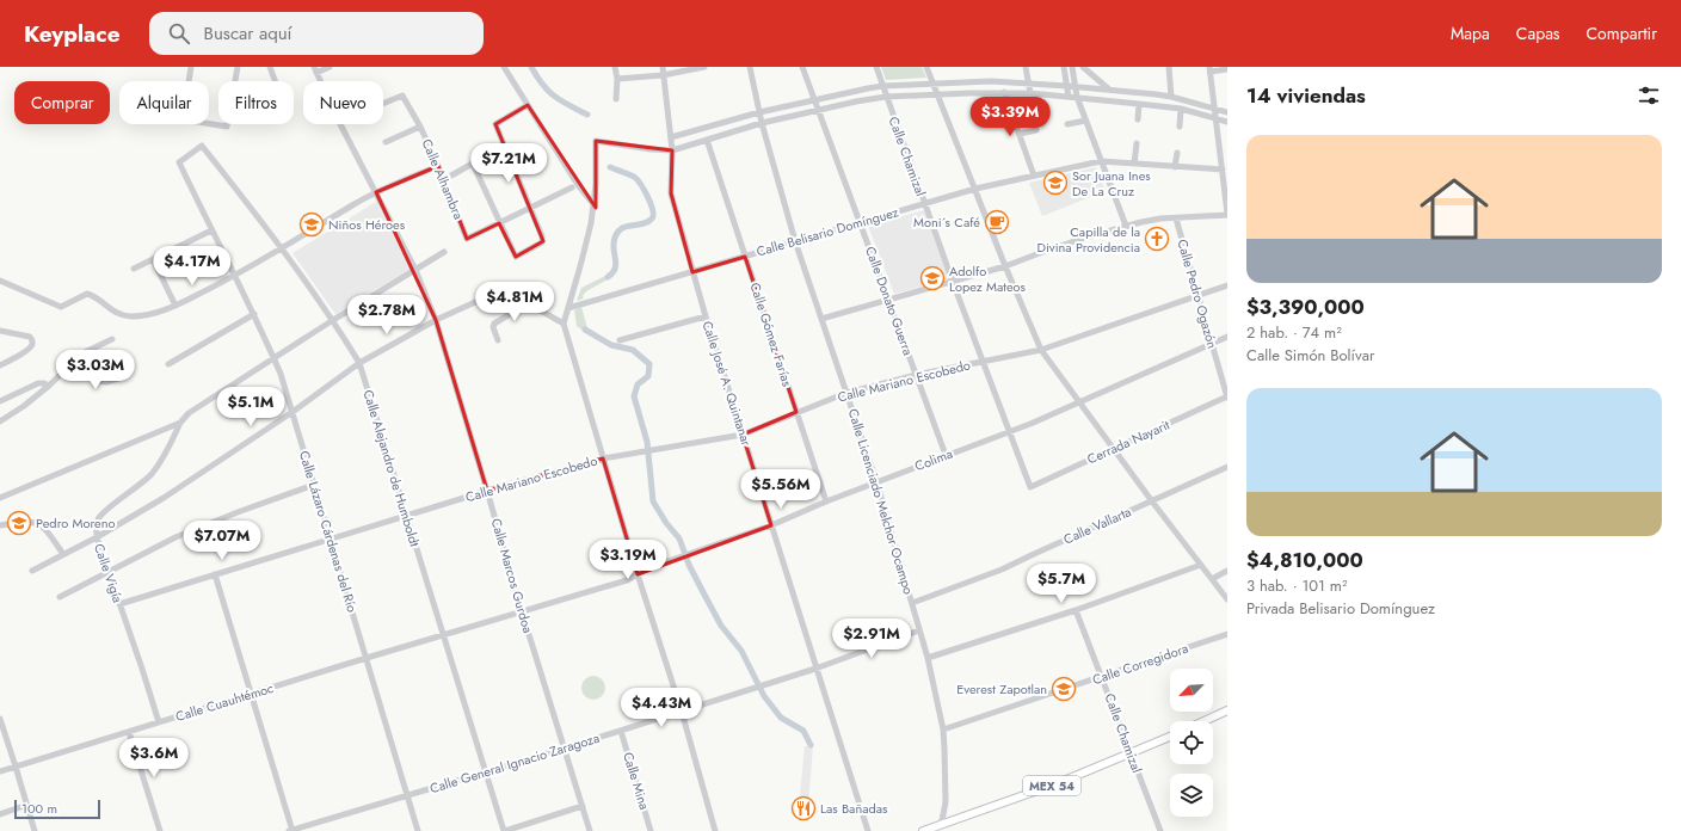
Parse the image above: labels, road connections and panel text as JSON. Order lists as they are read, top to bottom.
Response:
{
  "streets": {
    "main road": ["MEX 54"],
    "street": [
      "Calle Chamizal",
      "Calle Alhambra",
      "Calle Belisario Domínguez",
      "Calle Pedro Ogazón",
      "Calle Donato Guerra",
      "Calle Gómez Farías",
      "Calle Mariano Escobedo",
      "Calle José A. Quintanar",
      "Cerrada Nayarit",
      "Colima",
      "Calle Alejandro de Humboldt",
      "Calle Licenciado Melchor Ocampo",
      "Calle Vallarta",
      "Calle Lázaro Cárdenas del Río",
      "Calle Vigía",
      "Calle Marcos Gurdoa",
      "Calle Corregidora",
      "Calle Cuauhtémoc",
      "Calle General Ignacio Zaragoza",
      "Calle Mina"
    ]
  },
  "crossings": [
    ["Calle Chamizal", "Calle Belisario Domínguez"],
    ["Calle Chamizal", "Calle Mariano Escobedo"],
    ["Calle Chamizal", "Cerrada Nayarit"],
    ["Calle Chamizal", "Colima"],
    ["Calle Chamizal", "Calle Corregidora"],
    ["Calle Chamizal", "MEX 54"],
    ["Calle Belisario Domínguez", "Calle Donato Guerra"],
    ["Calle Belisario Domínguez", "Calle Gómez Farías"],
    ["Calle Belisario Domínguez", "Calle José A. Quintanar"],
    ["Calle Belisario Domínguez", "Calle Licenciado Melchor Ocampo"],
    ["Calle Pedro Ogazón", "Calle Mariano Escobedo"],
    ["Calle Pedro Ogazón", "Cerrada Nayarit"],
    ["Calle Pedro Ogazón", "Colima"],
    ["Calle Donato Guerra", "Calle Mariano Escobedo"],
    ["Calle Donato Guerra", "Colima"],
    ["Calle Gómez Farías", "Calle Mariano Escobedo"],
    ["Calle Gómez Farías", "Colima"],
    ["Calle Mariano Escobedo", "Calle José A. Quintanar"],
    ["Calle Mariano Escobedo", "Calle Alejandro de Humboldt"],
    ["Calle Mariano Escobedo", "Calle Licenciado Melchor Ocampo"],
    ["Calle Mariano Escobedo", "Calle Lázaro Cárdenas del Río"],
    ["Calle Mariano Escobedo", "Calle Vigía"],
    ["Calle Mariano Escobedo", "Calle Marcos Gurdoa"],
    ["Calle José A. Quintanar", "Colima"],
    ["Calle José A. Quintanar", "Calle General Ignacio Zaragoza"],
    ["Colima", "Calle Licenciado Melchor Ocampo"],
    ["Colima", "Calle Marcos Gurdoa"],
    ["Colima", "Calle Cuauhtémoc"],
    ["Calle Alejandro de Humboldt", "Calle Lázaro Cárdenas del Río"],
    ["Calle Alejandro de Humboldt", "Calle Cuauhtémoc"],
    ["Calle Alejandro de Humboldt", "Calle General Ignacio Zaragoza"],
    ["Calle Licenciado Melchor Ocampo", "Calle Vallarta"],
    ["Calle Licenciado Melchor Ocampo", "Calle Corregidora"],
    ["Calle Licenciado Melchor Ocampo", "Calle General Ignacio Zaragoza"],
    ["Calle Licenciado Melchor Ocampo", "MEX 54"],
    ["Calle Lázaro Cárdenas del Río", "Calle Cuauhtémoc"],
    ["Calle Lázaro Cárdenas del Río", "Calle General Ignacio Zaragoza"],
    ["Calle Vigía", "Calle Cuauhtémoc"],
    ["Calle Marcos Gurdoa", "Calle Cuauhtémoc"],
    ["Calle Marcos Gurdoa", "Calle General Ignacio Zaragoza"],
    ["Calle General Ignacio Zaragoza", "Calle Mina"]
  ],
  "places": {
    "school or university": [
      "Sor Juana Ines De La Cruz",
      "Niños Héroes",
      "Adolfo Lopez Mateos",
      "Pedro Moreno",
      "Everest Zapotlan"
    ],
    "cafe": ["Moni´s Café"],
    "church": ["Capilla de la Divina Providencia"],
    "restaurant": ["Las Bañadas"]
  },
  "scale_bar": "100 m",
  "north": "bottom left",
  "page": {
    "header": "Keyplace",
    "search": "Buscar aquí",
    "nav": ["Mapa", "Capas", "Compartir"],
    "heading": "14 viviendas",
    "chip": [
      "Comprar",
      "Alquilar",
      "Filtros",
      "Nuevo"
    ],
    "price": [
      "$3.39M",
      "$7.21M",
      "$4.17M",
      "$4.81M",
      "$2.78M",
      "$3.03M",
      "$5.1M",
      "$5.56M",
      "$7.07M",
      "$3.19M",
      "$5.7M",
      "$2.91M",
      "$4.43M",
      "$3.6M"
    ],
    "list": [
      {
        "name": "$3,390,000",
        "note": "2 hab. · 74 m² · Calle Simón Bolívar"
      },
      {
        "name": "$4,810,000",
        "note": "3 hab. · 101 m² · Privada Belisario Domínguez"
      }
    ],
    "scale": "100 m"
  }
}
